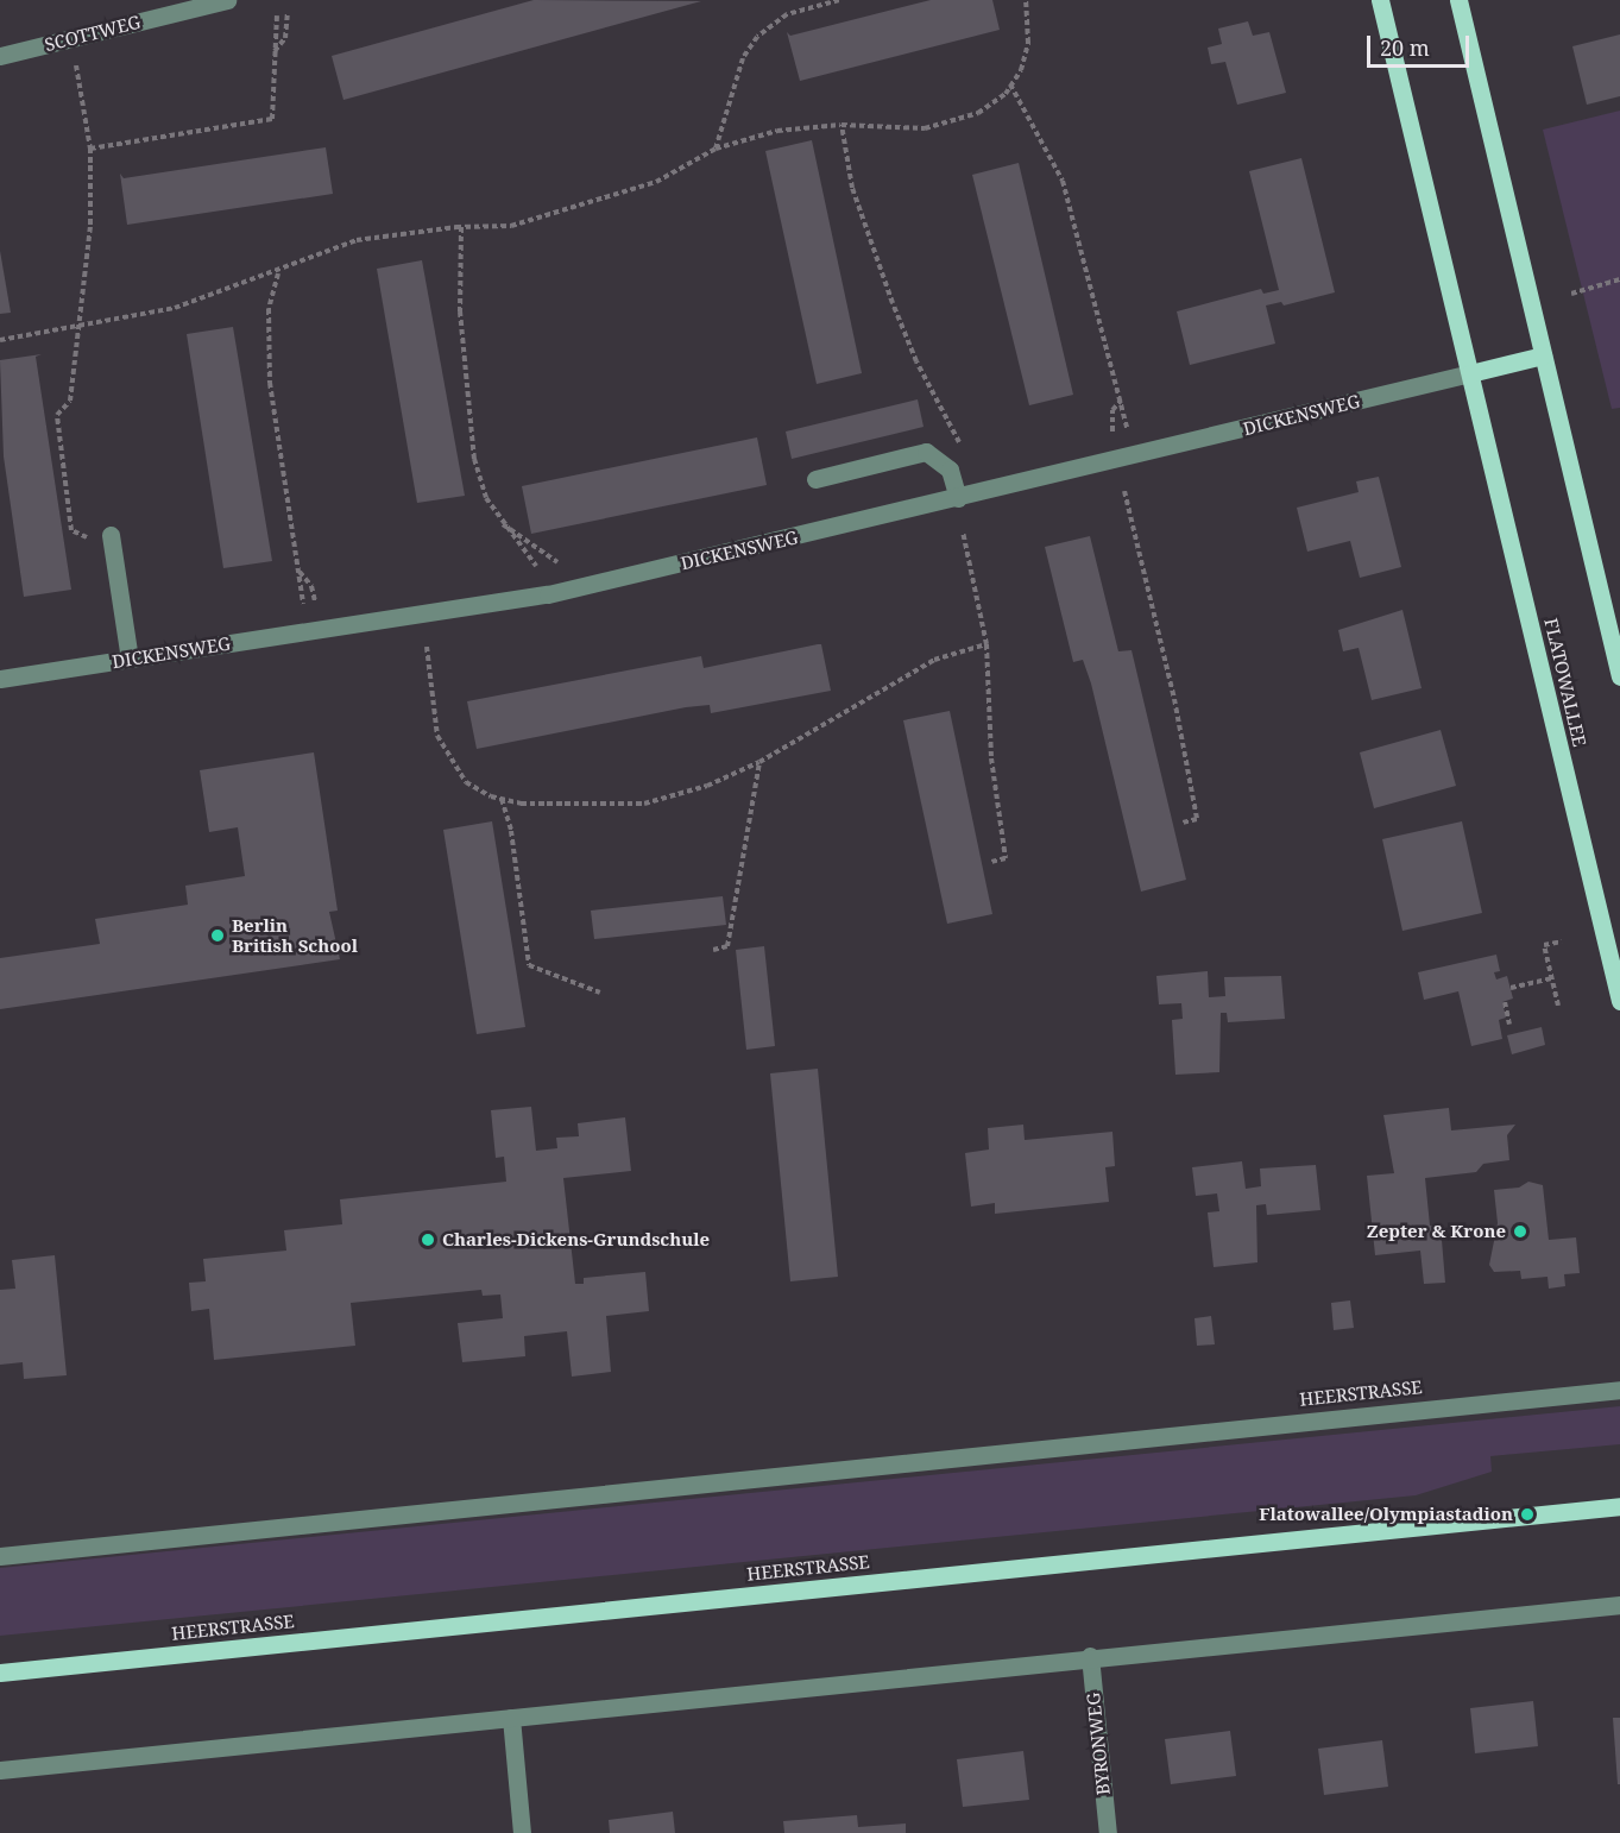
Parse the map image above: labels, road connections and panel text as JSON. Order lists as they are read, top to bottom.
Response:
{
  "streets": {
    "main road": ["FLATOWALLEE", "HEERSTRASSE"],
    "street": ["SCOTTWEG", "DICKENSWEG", "BYRONWEG"]
  },
  "crossings": [
    ["DICKENSWEG", "FLATOWALLEE"]
  ],
  "places": [
    "Berlin British School",
    "Zepter & Krone",
    "Charles-Dickens-Grundschule",
    "Flatowallee/Olympiastadion"
  ],
  "scale_bar": "20 m"
}
